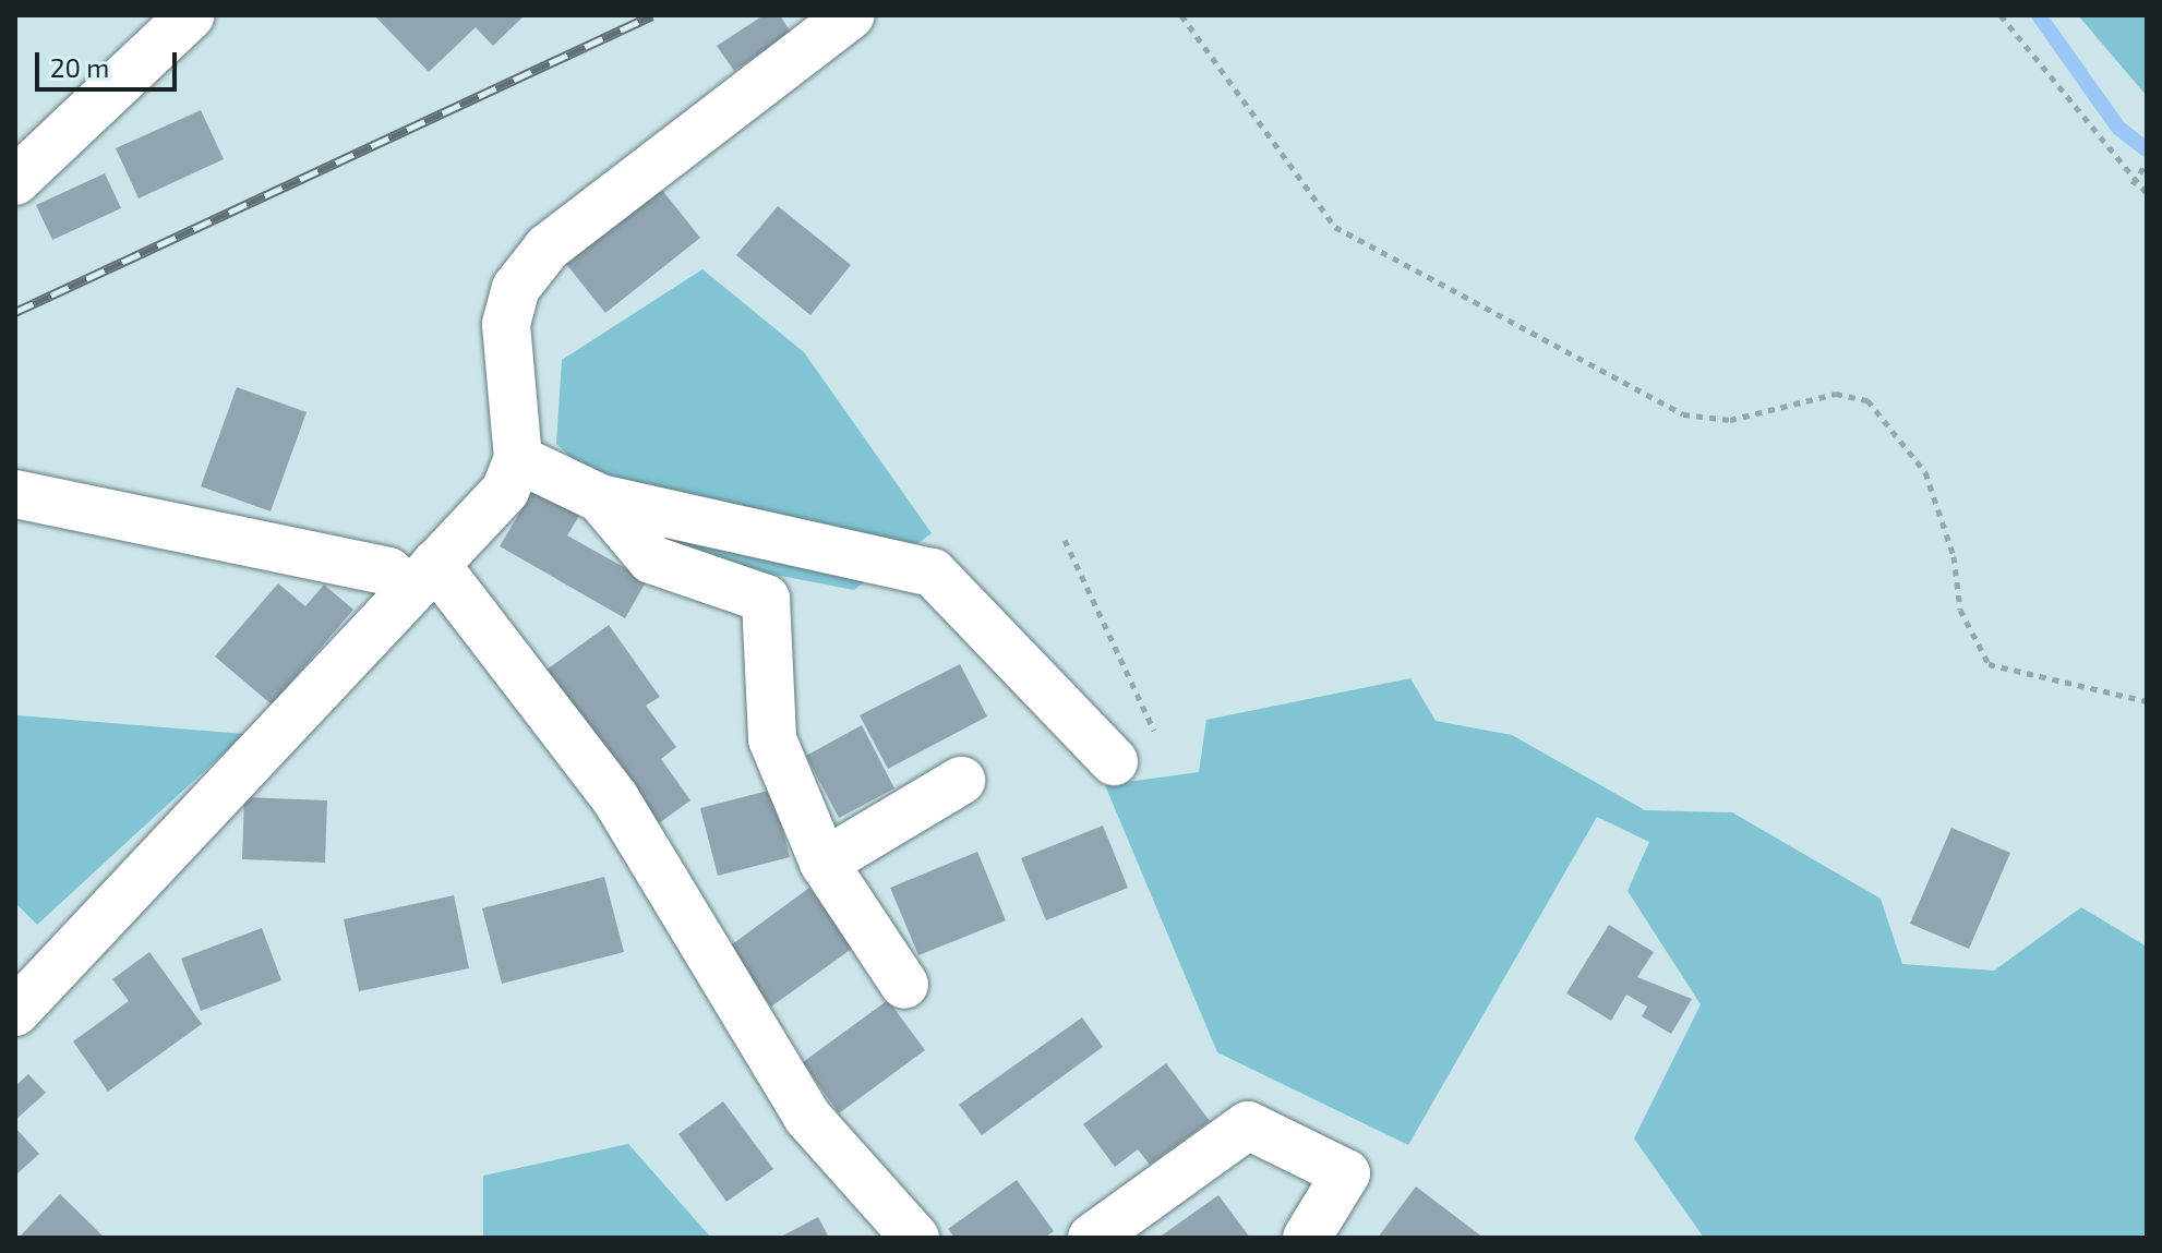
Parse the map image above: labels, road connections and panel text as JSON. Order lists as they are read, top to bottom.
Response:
{
  "scale_bar": "20 m"
}
